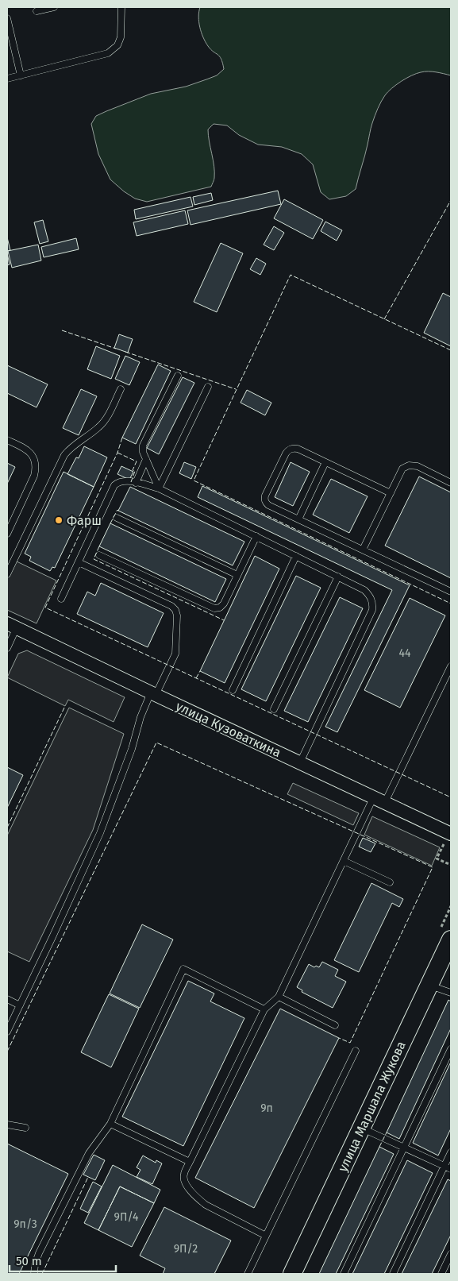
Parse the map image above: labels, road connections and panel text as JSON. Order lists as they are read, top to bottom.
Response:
{
  "streets": {
    "main road": ["улица Маршала Жукова"],
    "street": ["улица Кузоваткина"]
  },
  "places": ["Фарш"],
  "house_numbers": [
    "44",
    "9п",
    "9П/4",
    "9п/3",
    "9П/2"
  ],
  "scale_bar": "50 m"
}
